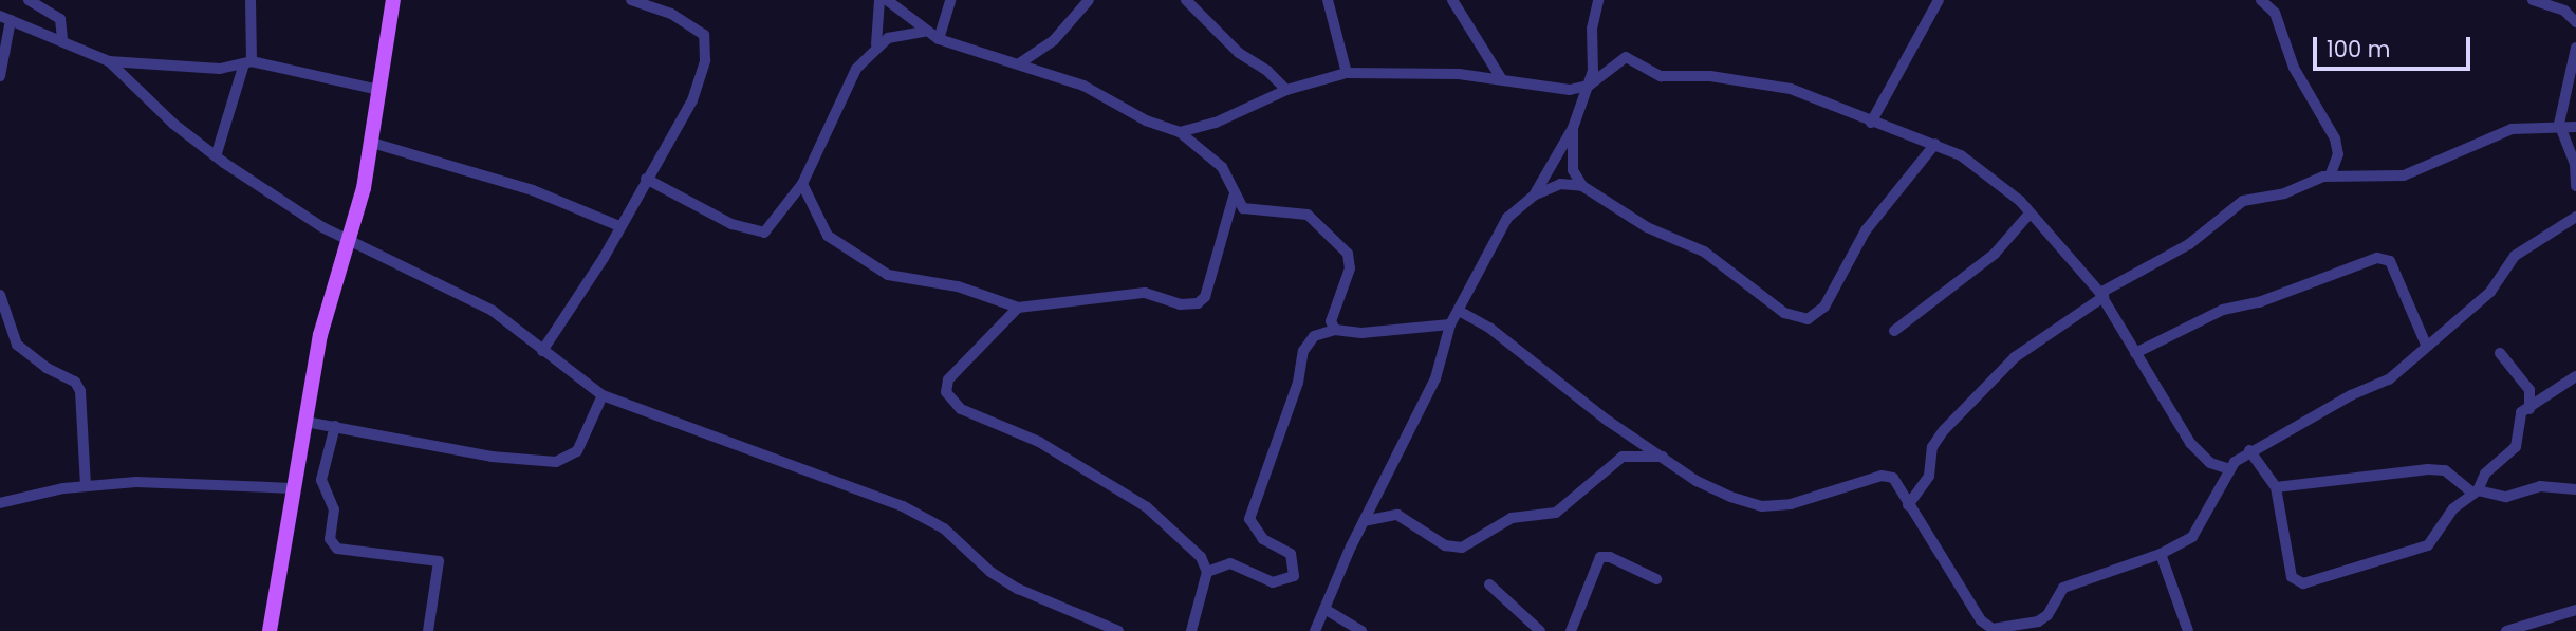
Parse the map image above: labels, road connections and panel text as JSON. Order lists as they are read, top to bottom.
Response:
{
  "scale_bar": "100 m"
}
